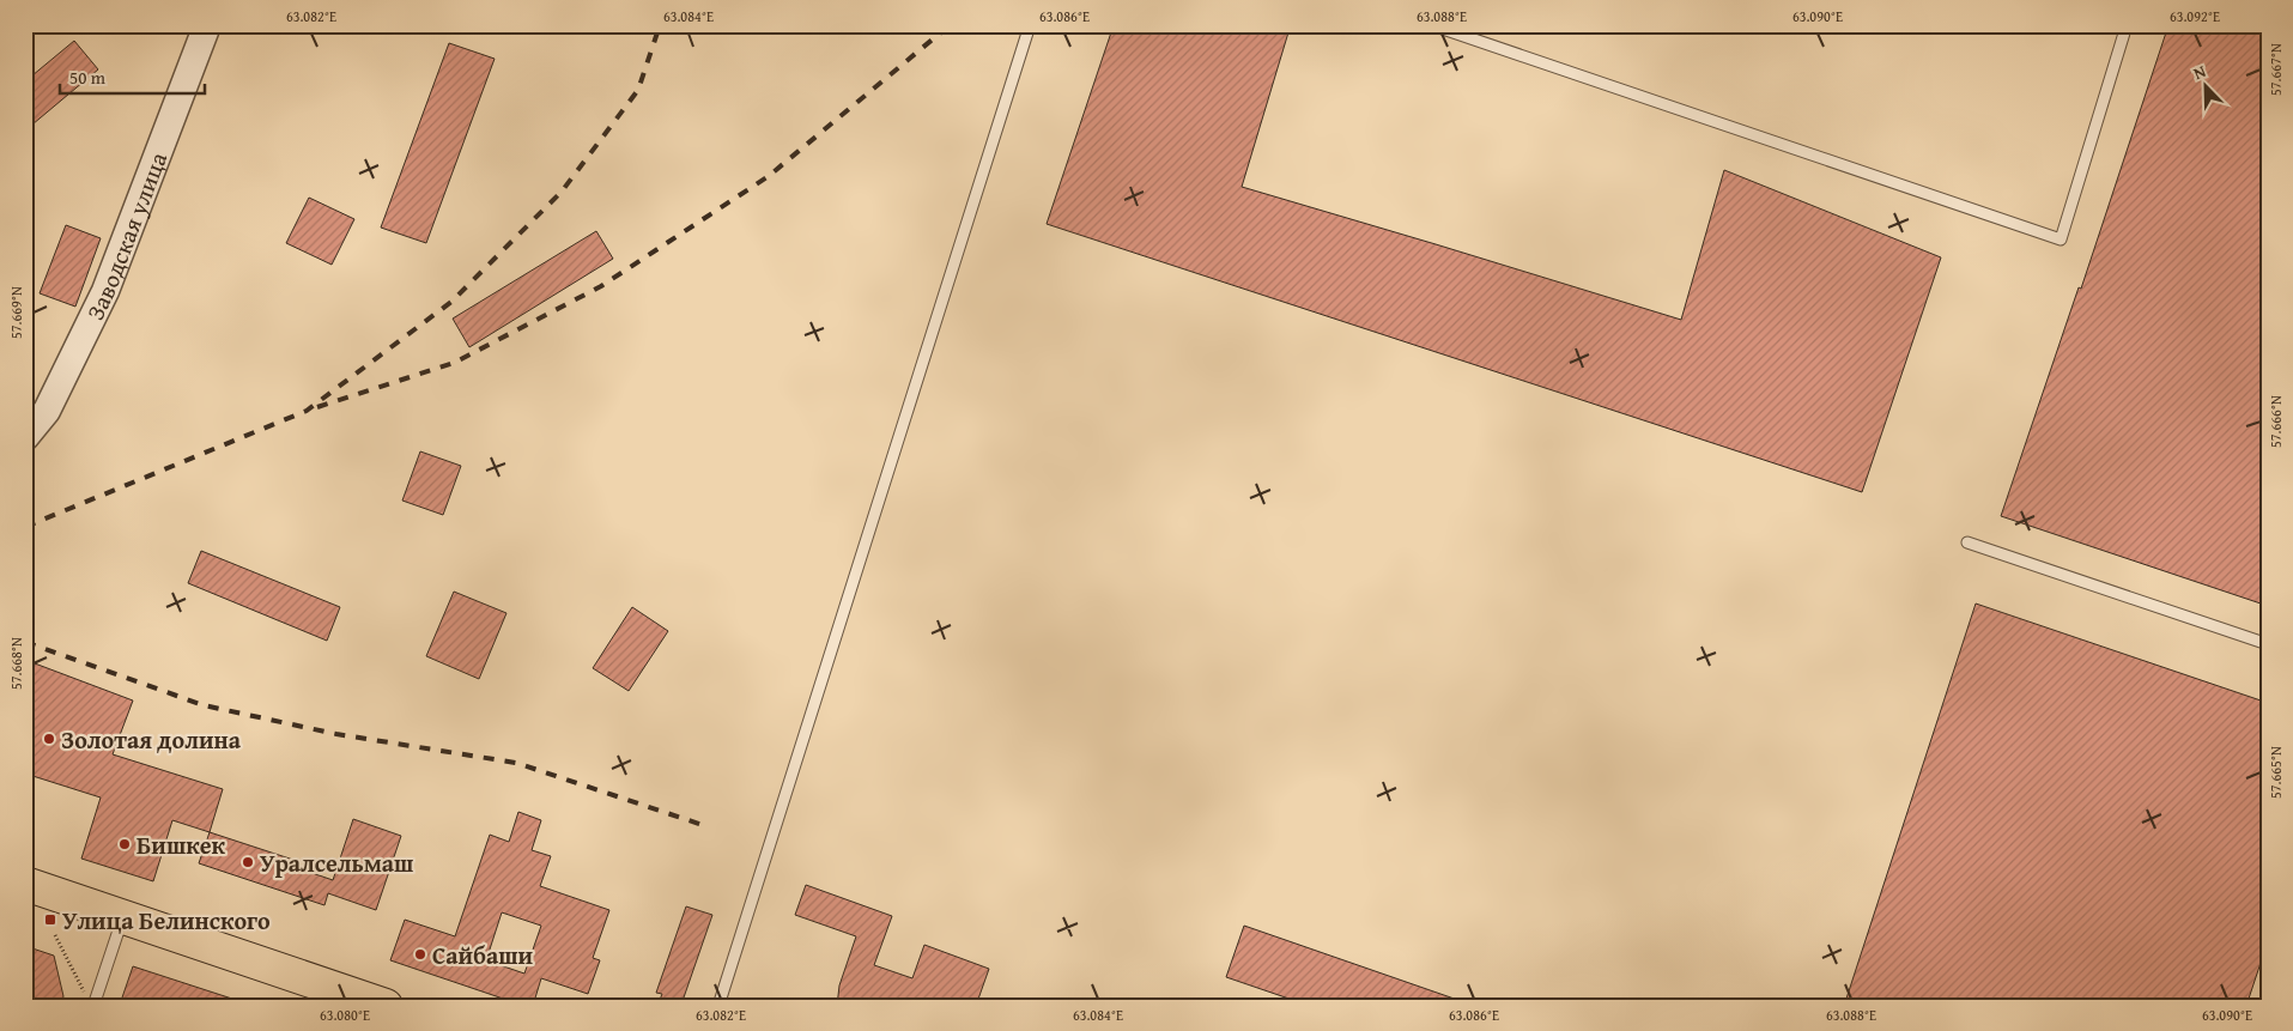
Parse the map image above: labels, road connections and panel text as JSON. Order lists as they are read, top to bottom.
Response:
{
  "streets": {
    "street": ["Заводская улица"]
  },
  "places": {
    "other": [
      "Золотая долина",
      "Бишкек",
      "Уралсельмаш",
      "Сайбаши"
    ],
    "transit": ["Улица Белинского"]
  },
  "scale_bar": "50 m",
  "north": "top left",
  "coordinates": [
    "63.082°E",
    "63.084°E",
    "63.086°E",
    "63.088°E",
    "63.090°E",
    "63.092°E",
    "57.667°N",
    "57.669°N",
    "57.666°N",
    "57.668°N",
    "57.665°N",
    "63.080°E"
  ]
}
